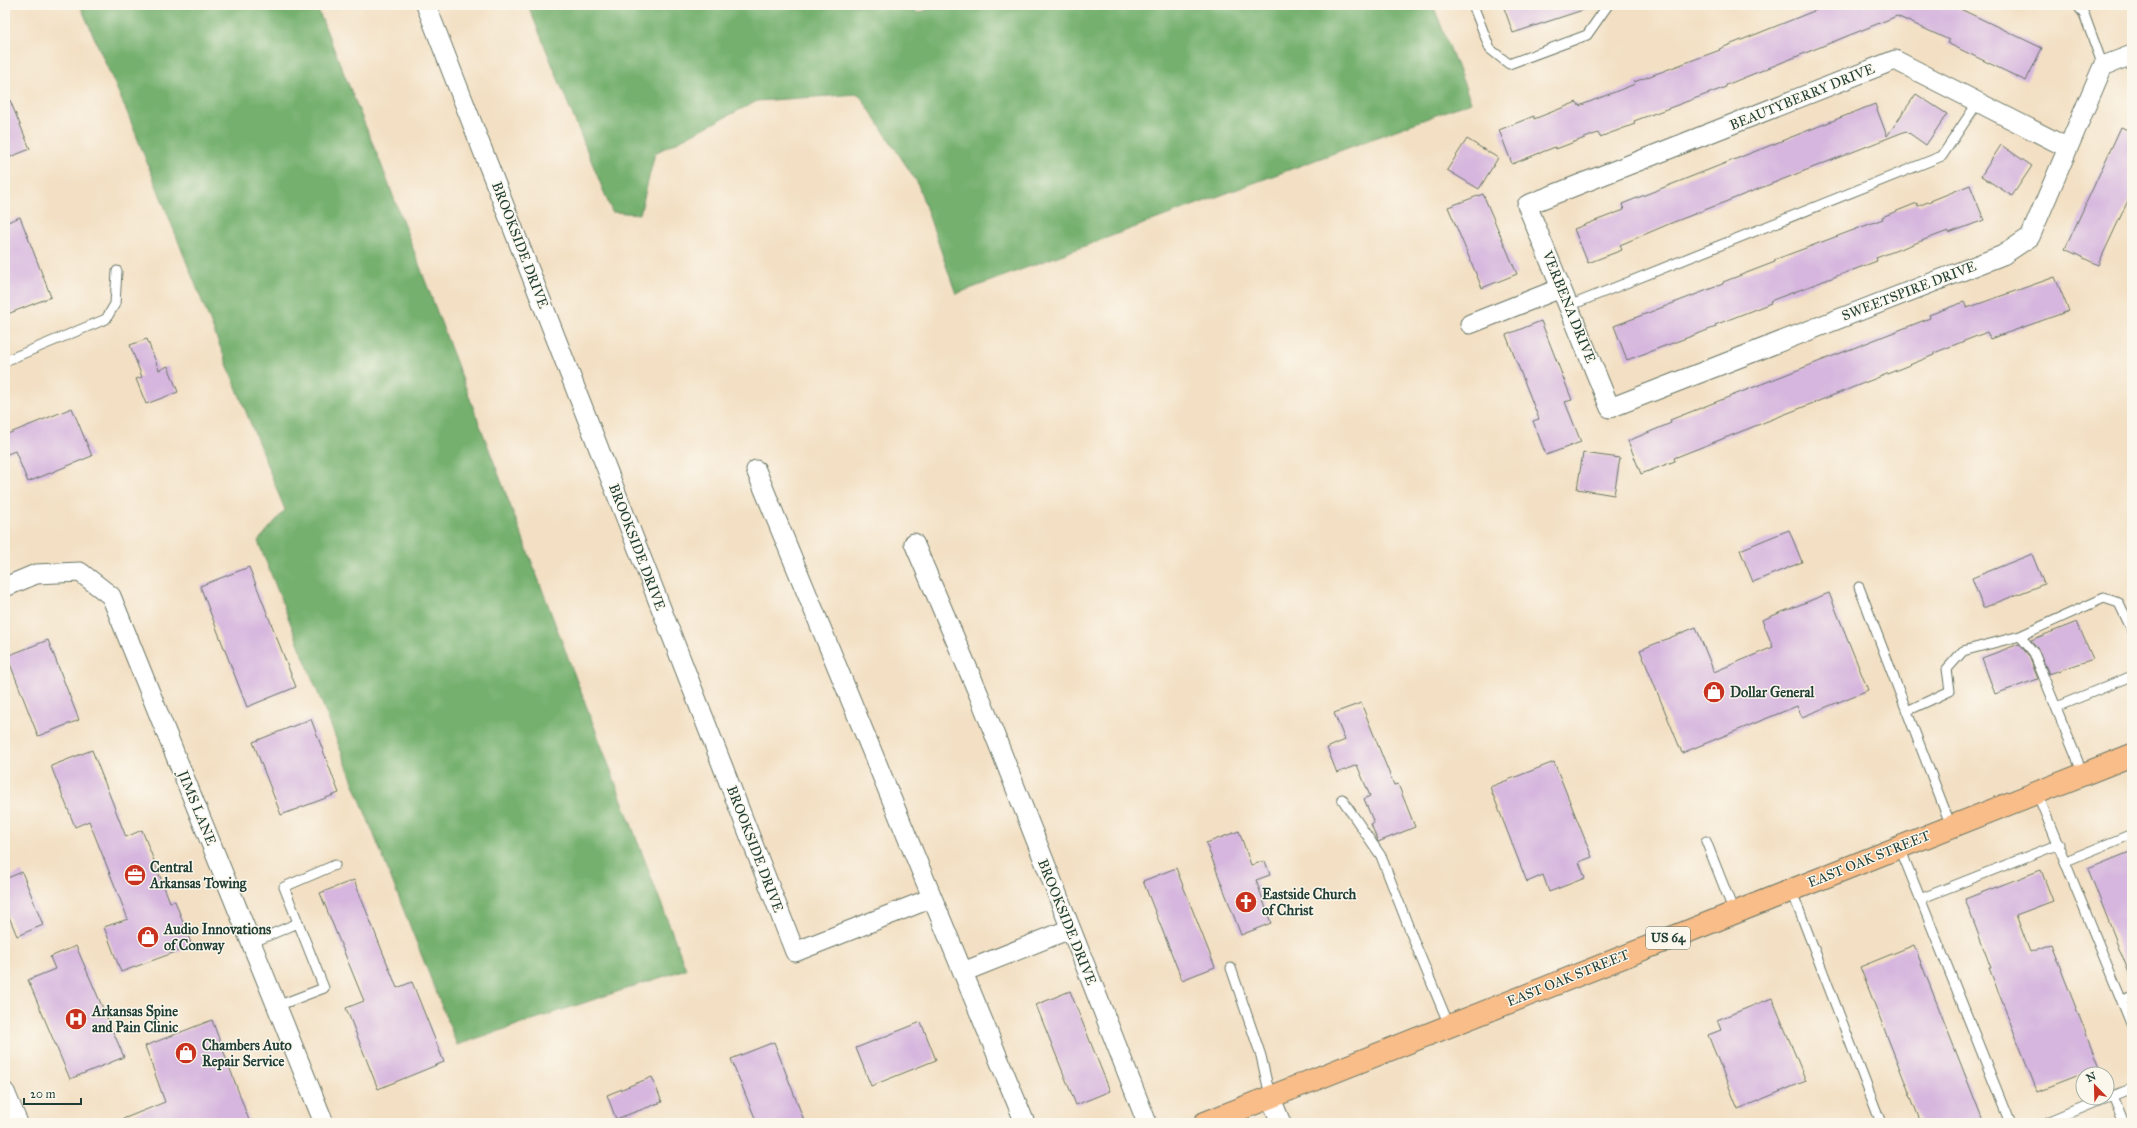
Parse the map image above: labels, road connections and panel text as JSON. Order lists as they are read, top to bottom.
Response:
{
  "streets": {
    "highway": ["EAST OAK STREET", "US 64"],
    "street": [
      "BEAUTYBERRY DRIVE",
      "BROOKSIDE DRIVE",
      "SWEETSPIRE DRIVE",
      "VERBENA DRIVE",
      "JIMS LANE"
    ]
  },
  "crossings": [
    ["BEAUTYBERRY DRIVE", "SWEETSPIRE DRIVE"],
    ["BEAUTYBERRY DRIVE", "VERBENA DRIVE"],
    ["SWEETSPIRE DRIVE", "VERBENA DRIVE"]
  ],
  "places": {
    "shop": ["Dollar General", "Audio Innovations of Conway", "Chambers Auto Repair Service"],
    "office": ["Central Arkansas Towing"],
    "church": ["Eastside Church of Christ"],
    "hospital": ["Arkansas Spine and Pain Clinic"]
  },
  "scale_bar": "20 m",
  "north": "top left"
}
